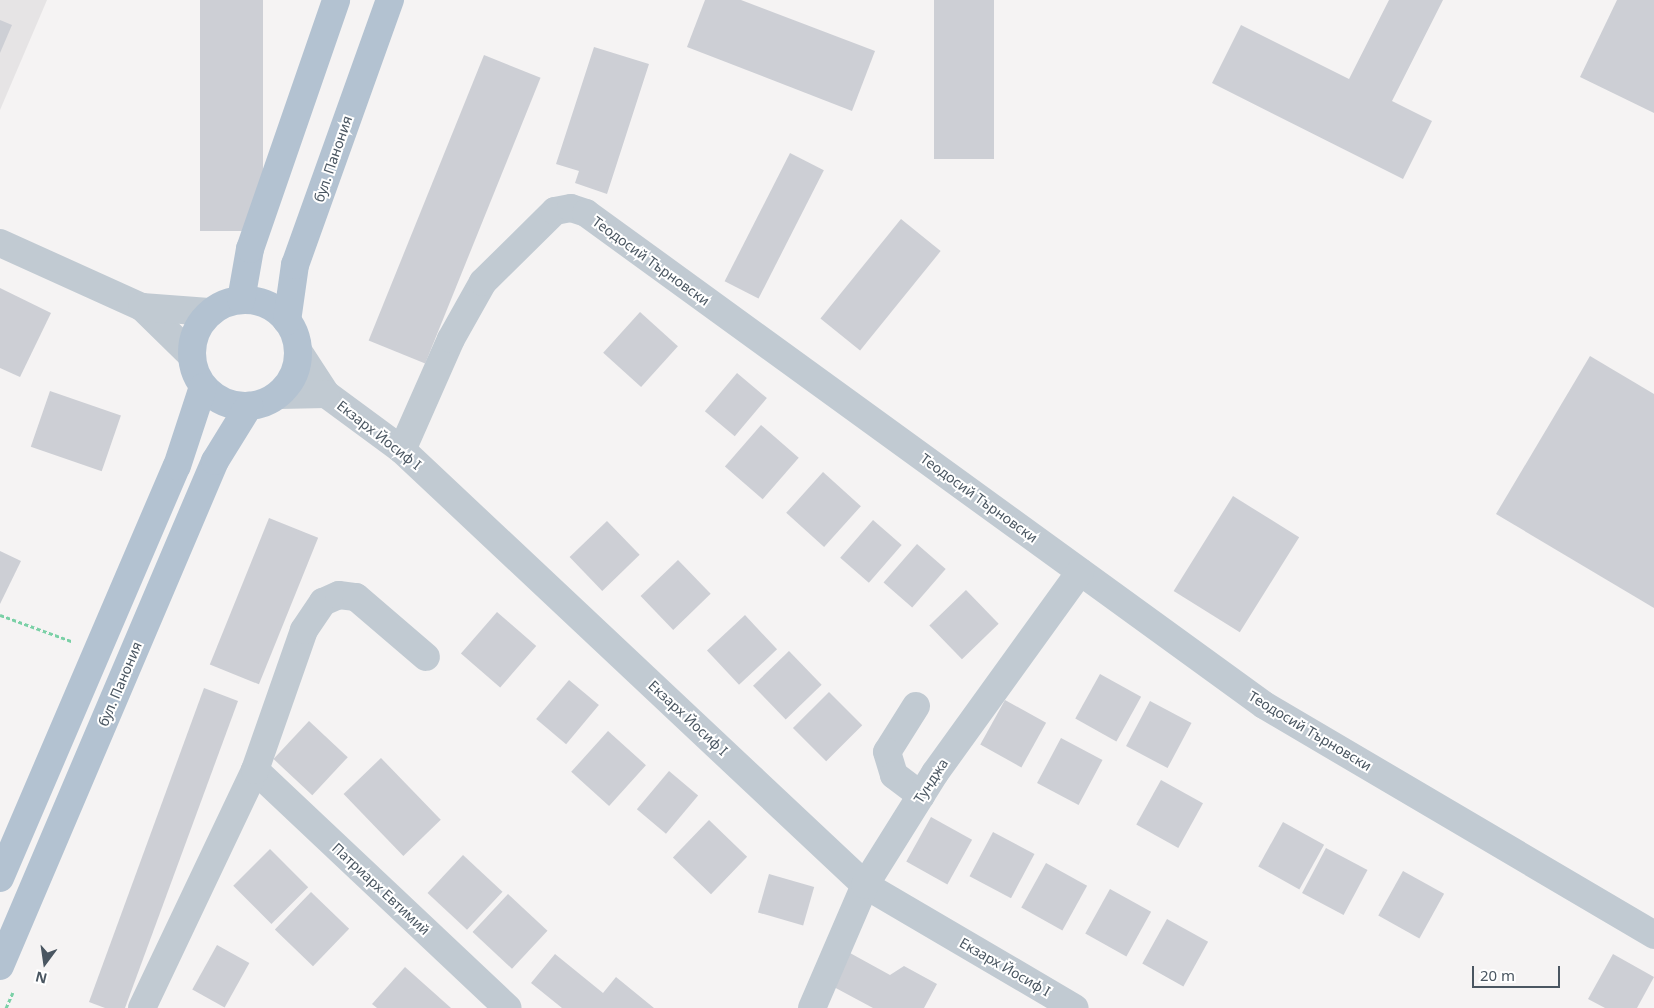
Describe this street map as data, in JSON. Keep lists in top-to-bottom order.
{
  "streets": {
    "main road": ["бул. Панония"],
    "street": [
      "Теодосий Търновски",
      "Екзарх Йосиф I",
      "Тунджа",
      "Патриарх Евтимий"
    ]
  },
  "crossings": [
    ["бул. Панония", "Екзарх Йосиф I"],
    ["Теодосий Търновски", "Екзарх Йосиф I"],
    ["Теодосий Търновски", "Тунджа"],
    ["Екзарх Йосиф I", "Тунджа"]
  ],
  "scale_bar": "20 m",
  "north": "bottom"
}
